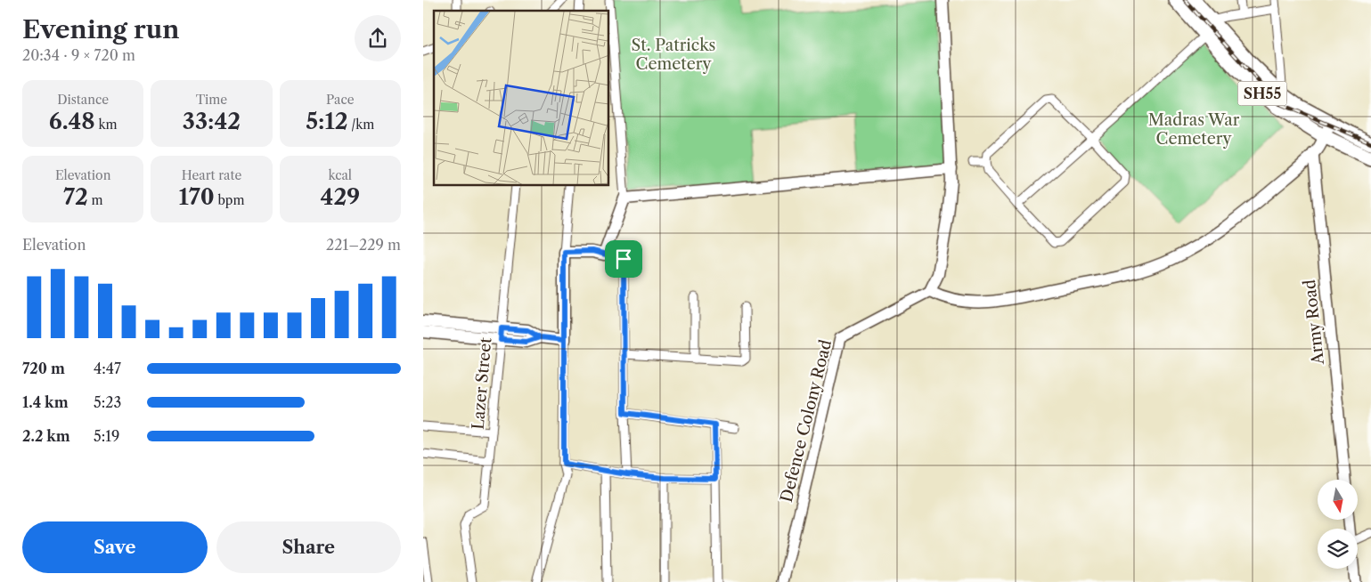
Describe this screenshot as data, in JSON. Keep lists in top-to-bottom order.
{
  "streets": {
    "main road": ["SH55"],
    "street": ["Army Road", "Lazer Street", "Defence Colony Road"]
  },
  "parks": ["St. Patricks Cemetery", "Madras War Cemetery"],
  "north": "bottom",
  "page": {
    "heading": ["Evening run", "20:34 · 9 × 720 m"],
    "stats": [
      ["Distance", "6.48 km"],
      ["Time", "33:42"],
      ["Pace", "5:12 /km"],
      ["Elevation", "72 m"],
      ["Heart rate", "170 bpm"],
      ["kcal", "429"]
    ],
    "chart": ["Elevation", "221–229 m"],
    "list": [
      {
        "name": "720 m",
        "note": "4:47"
      },
      {
        "name": "1.4 km",
        "note": "5:23"
      },
      {
        "name": "2.2 km",
        "note": "5:19"
      }
    ],
    "buttons": ["Save", "Share"]
  }
}
